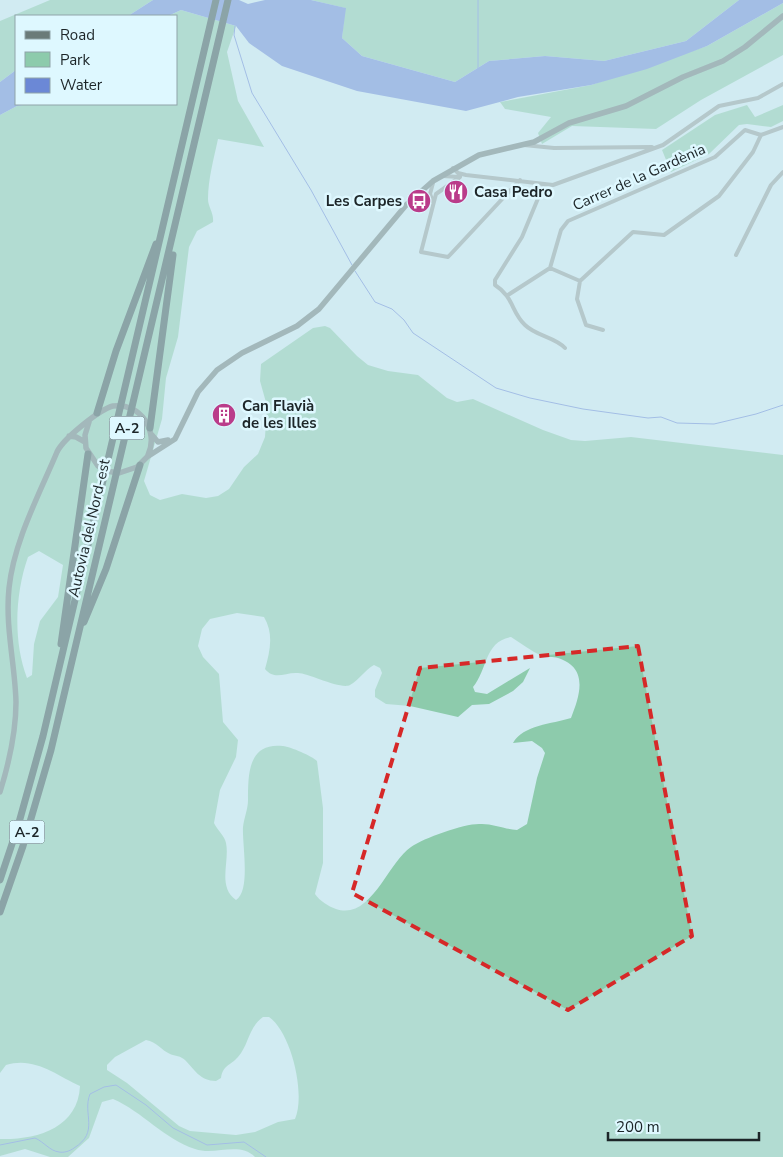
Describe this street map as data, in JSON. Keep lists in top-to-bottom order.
{
  "streets": {
    "highway": ["A-2", "Autovia del Nord-est"],
    "street": ["Carrer de la Gardènia"]
  },
  "places": {
    "restaurant": ["Casa Pedro"],
    "bus stop": ["Les Carpes"],
    "building": ["Can Flavià de les Illes"]
  },
  "legend": ["Road", "Park", "Water"],
  "scale_bar": "200 m"
}
